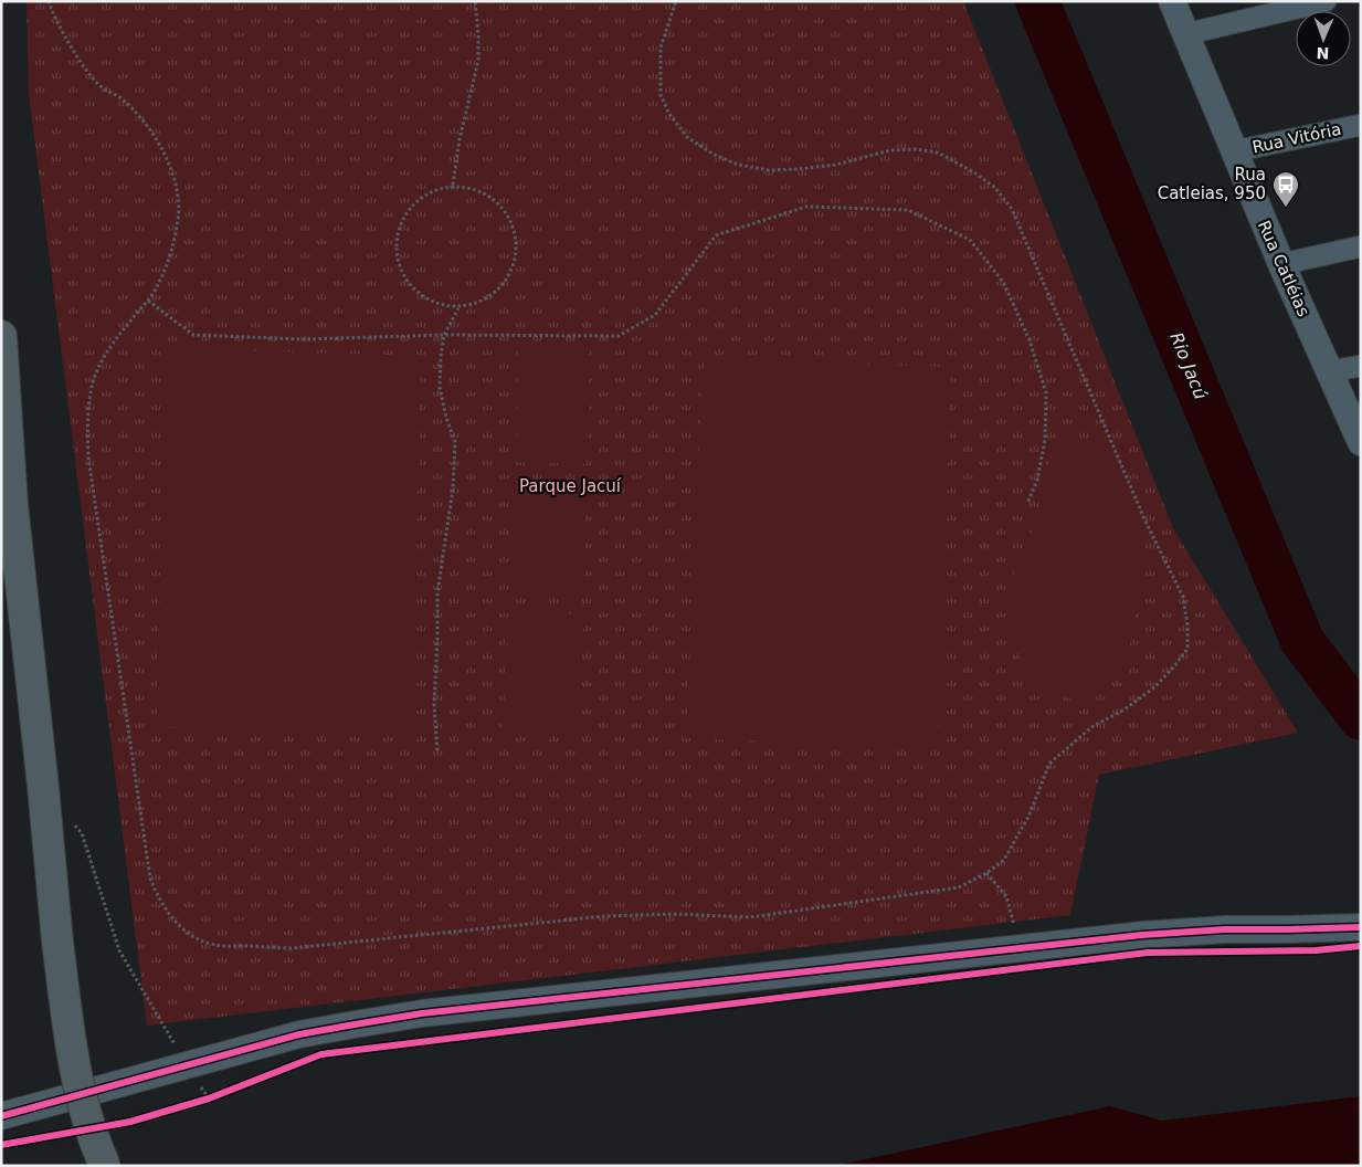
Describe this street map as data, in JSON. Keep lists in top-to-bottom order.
{
  "streets": {
    "street": ["Rua Vitória", "Rua Catléias"]
  },
  "crossings": [
    ["Rua Vitória", "Rua Catléias"]
  ],
  "water": ["Rio Jacú"],
  "parks": ["Parque Jacuí"],
  "places": {
    "bus stop": ["Rua Catleias, 950"]
  },
  "north": "bottom"
}
